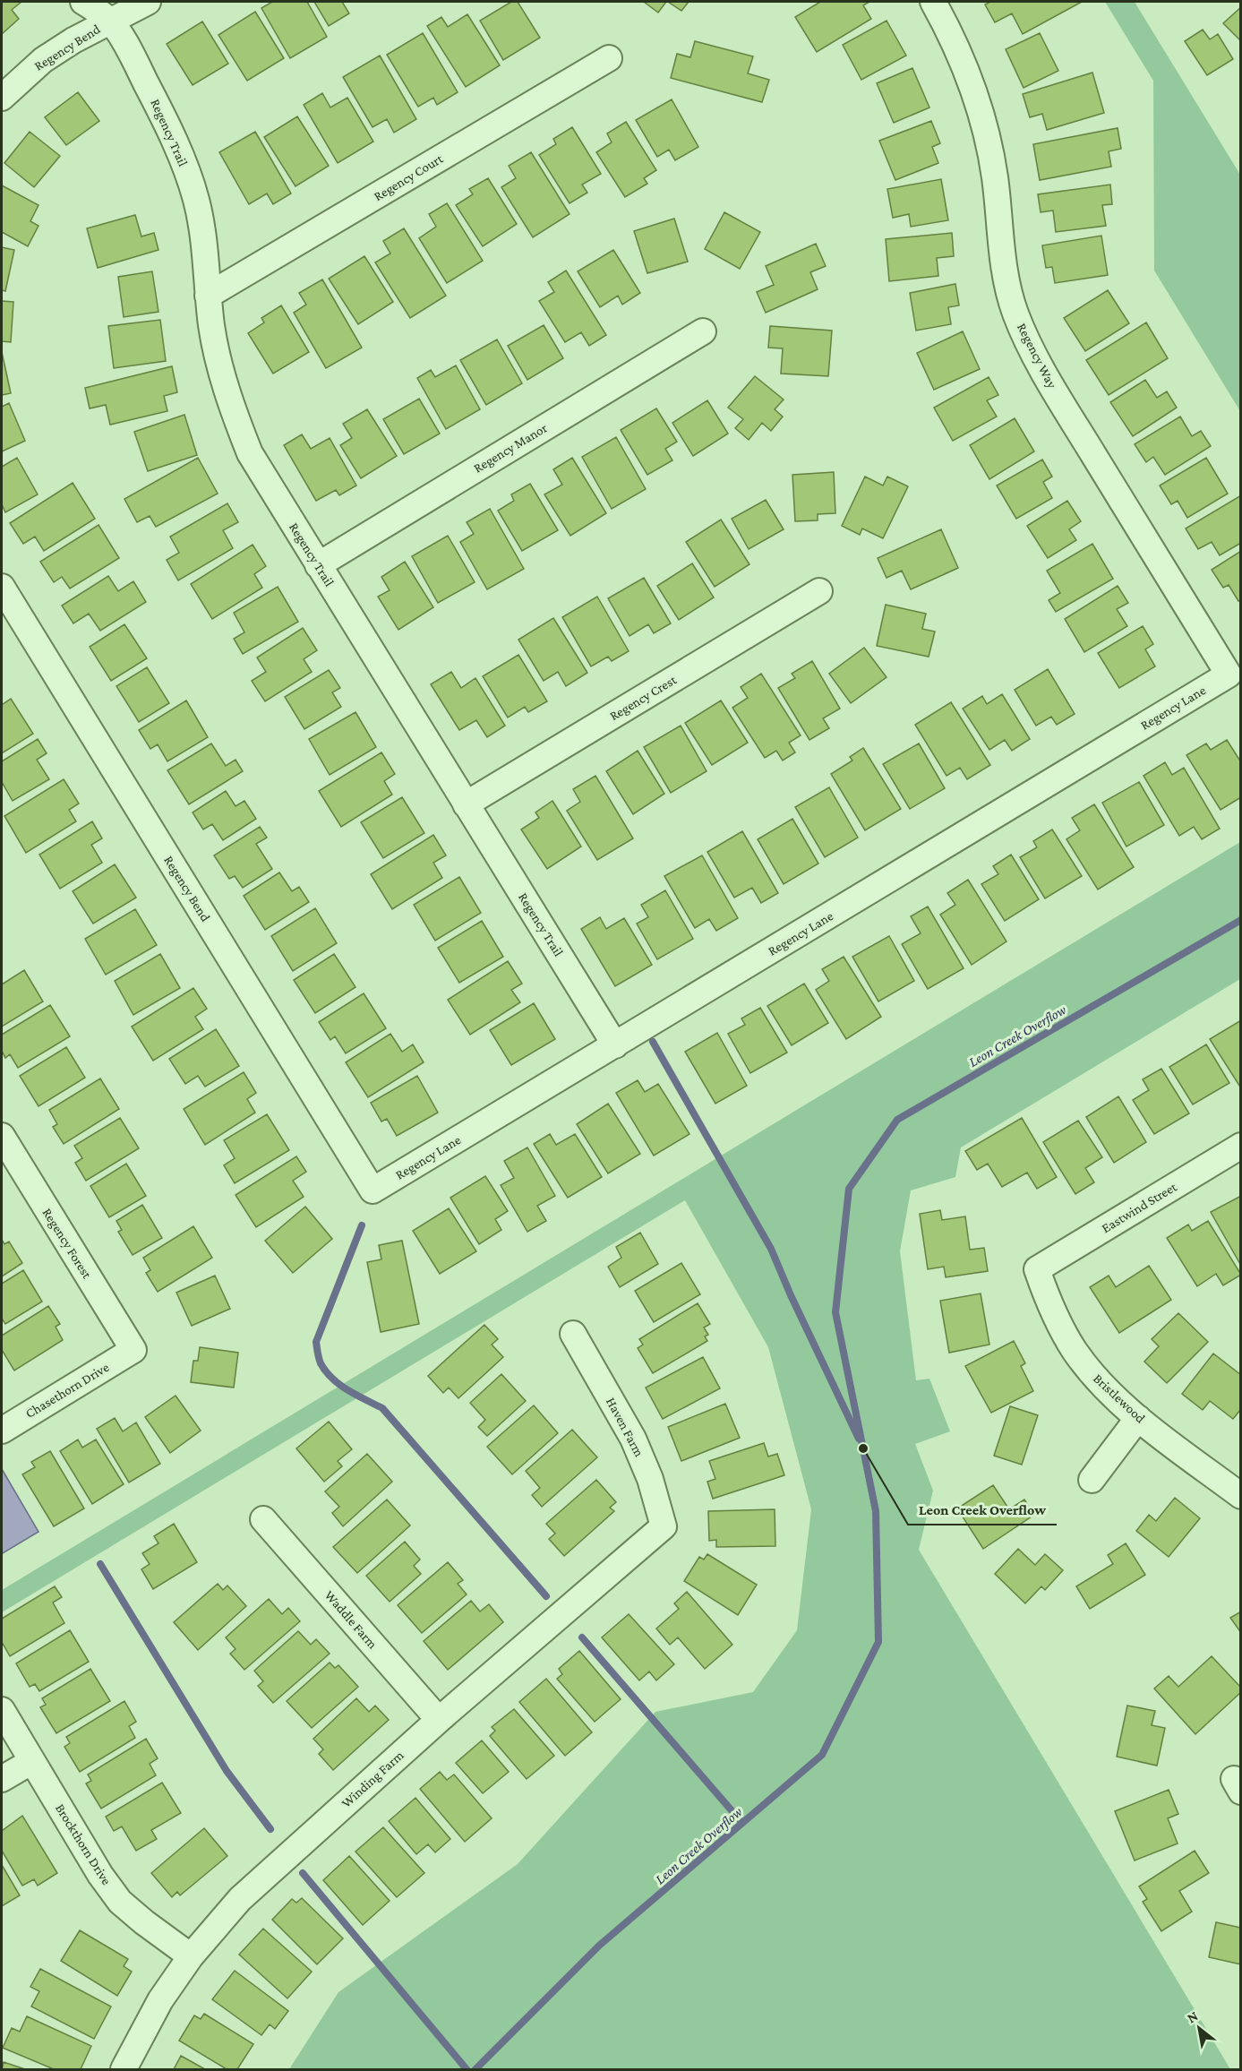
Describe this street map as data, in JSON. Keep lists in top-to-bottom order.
{
  "streets": {
    "street": [
      "Regency Bend",
      "Regency Trail",
      "Regency Court",
      "Regency Way",
      "Regency Manor",
      "Regency Crest",
      "Regency Lane",
      "Eastwind Street",
      "Regency Forest",
      "Chasethorn Drive",
      "Bristlewood",
      "Haven Farm",
      "Waddle Farm",
      "Winding Farm",
      "Brockthorn Drive"
    ]
  },
  "crossings": [
    ["Regency Bend", "Regency Trail"],
    ["Regency Bend", "Regency Lane"],
    ["Regency Trail", "Regency Court"],
    ["Regency Trail", "Regency Manor"],
    ["Regency Trail", "Regency Crest"],
    ["Regency Trail", "Regency Lane"],
    ["Regency Way", "Regency Lane"],
    ["Eastwind Street", "Bristlewood"],
    ["Regency Forest", "Chasethorn Drive"],
    ["Haven Farm", "Winding Farm"],
    ["Waddle Farm", "Winding Farm"],
    ["Winding Farm", "Brockthorn Drive"]
  ],
  "water": ["Leon Creek Overflow"],
  "places": ["Leon Creek Overflow"],
  "north": "top left"
}
